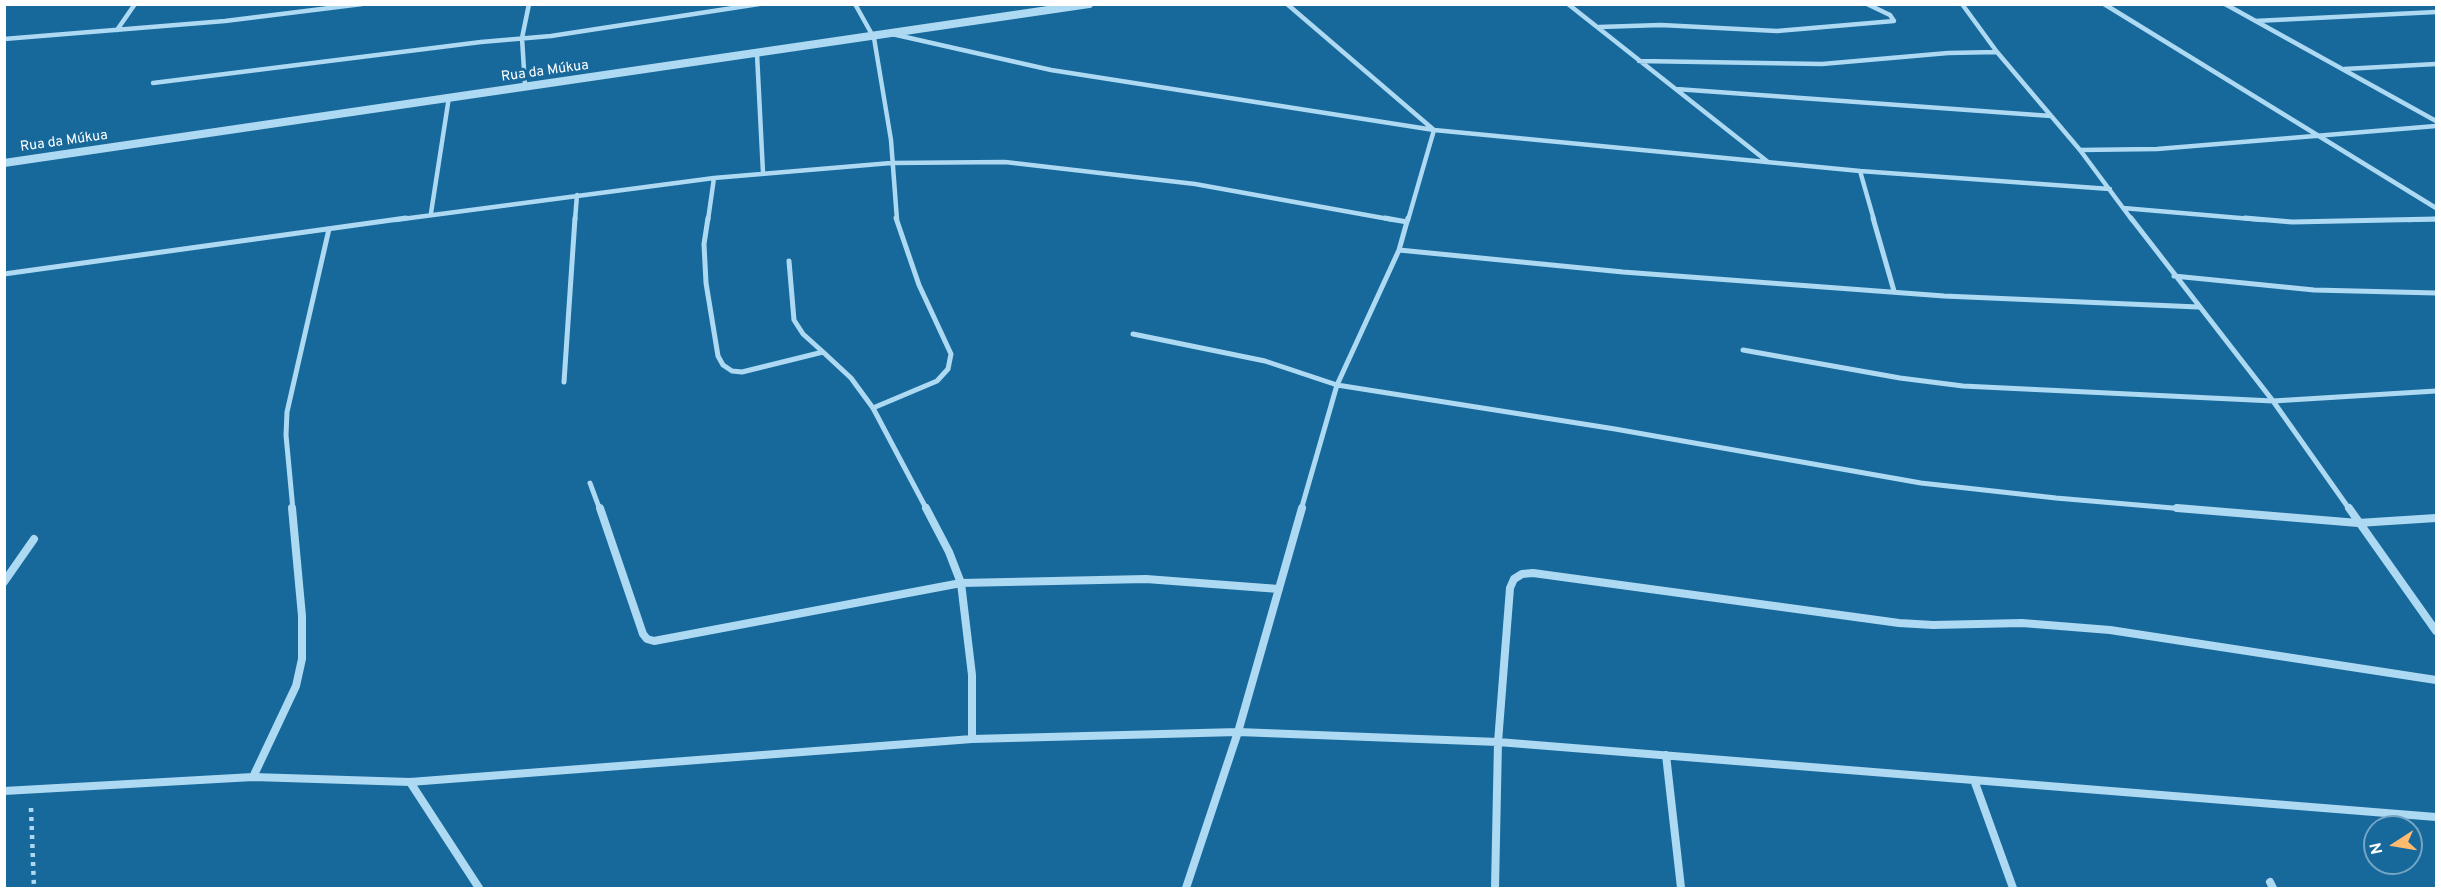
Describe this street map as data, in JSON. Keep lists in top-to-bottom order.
{
  "streets": {
    "street": ["Rua da Múkua"]
  },
  "north": "left"
}
